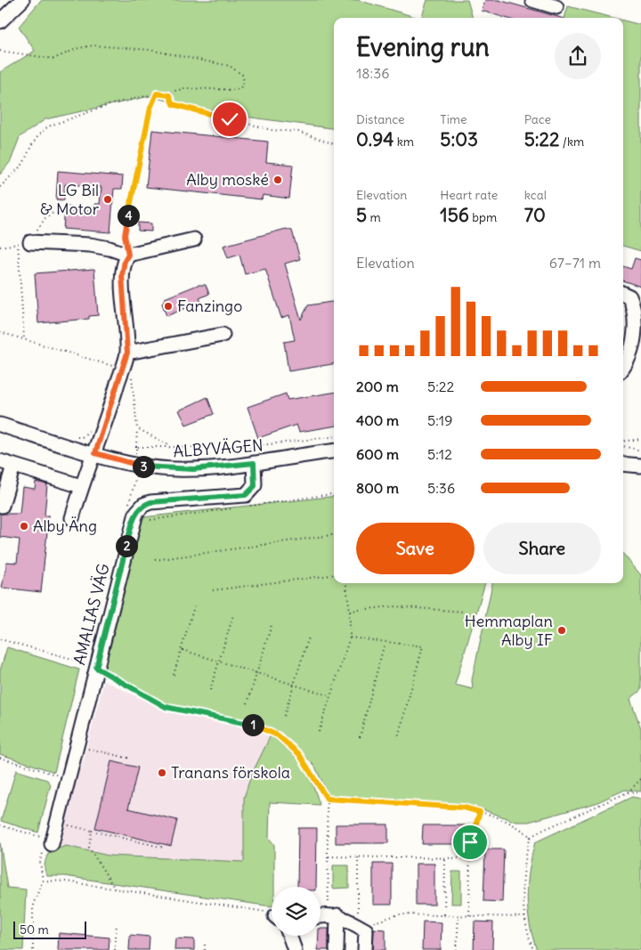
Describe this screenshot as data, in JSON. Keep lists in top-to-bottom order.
{
  "streets": {
    "street": ["ALBYVÄGEN", "AMALIAS VÄG"]
  },
  "crossings": [
    ["ALBYVÄGEN", "AMALIAS VÄG"]
  ],
  "places": [
    "Alby moské",
    "LG Bil & Motor",
    "Fanzingo",
    "Alby Äng",
    "Hemmaplan Alby IF",
    "Tranans förskola"
  ],
  "scale_bar": "50 m",
  "page": {
    "heading": ["Evening run", "18:36"],
    "stats": [
      ["Distance", "0.94 km"],
      ["Time", "5:03"],
      ["Pace", "5:22 /km"],
      ["Elevation", "5 m"],
      ["Heart rate", "156 bpm"],
      ["kcal", "70"]
    ],
    "pins": [
      "4",
      "3",
      "2",
      "1"
    ],
    "chart": ["Elevation", "67–71 m"],
    "list": [
      {
        "name": "200 m",
        "note": "5:22"
      },
      {
        "name": "400 m",
        "note": "5:19"
      },
      {
        "name": "600 m",
        "note": "5:12"
      },
      {
        "name": "800 m",
        "note": "5:36"
      }
    ],
    "buttons": ["Save", "Share"],
    "scale": "50 m"
  }
}
